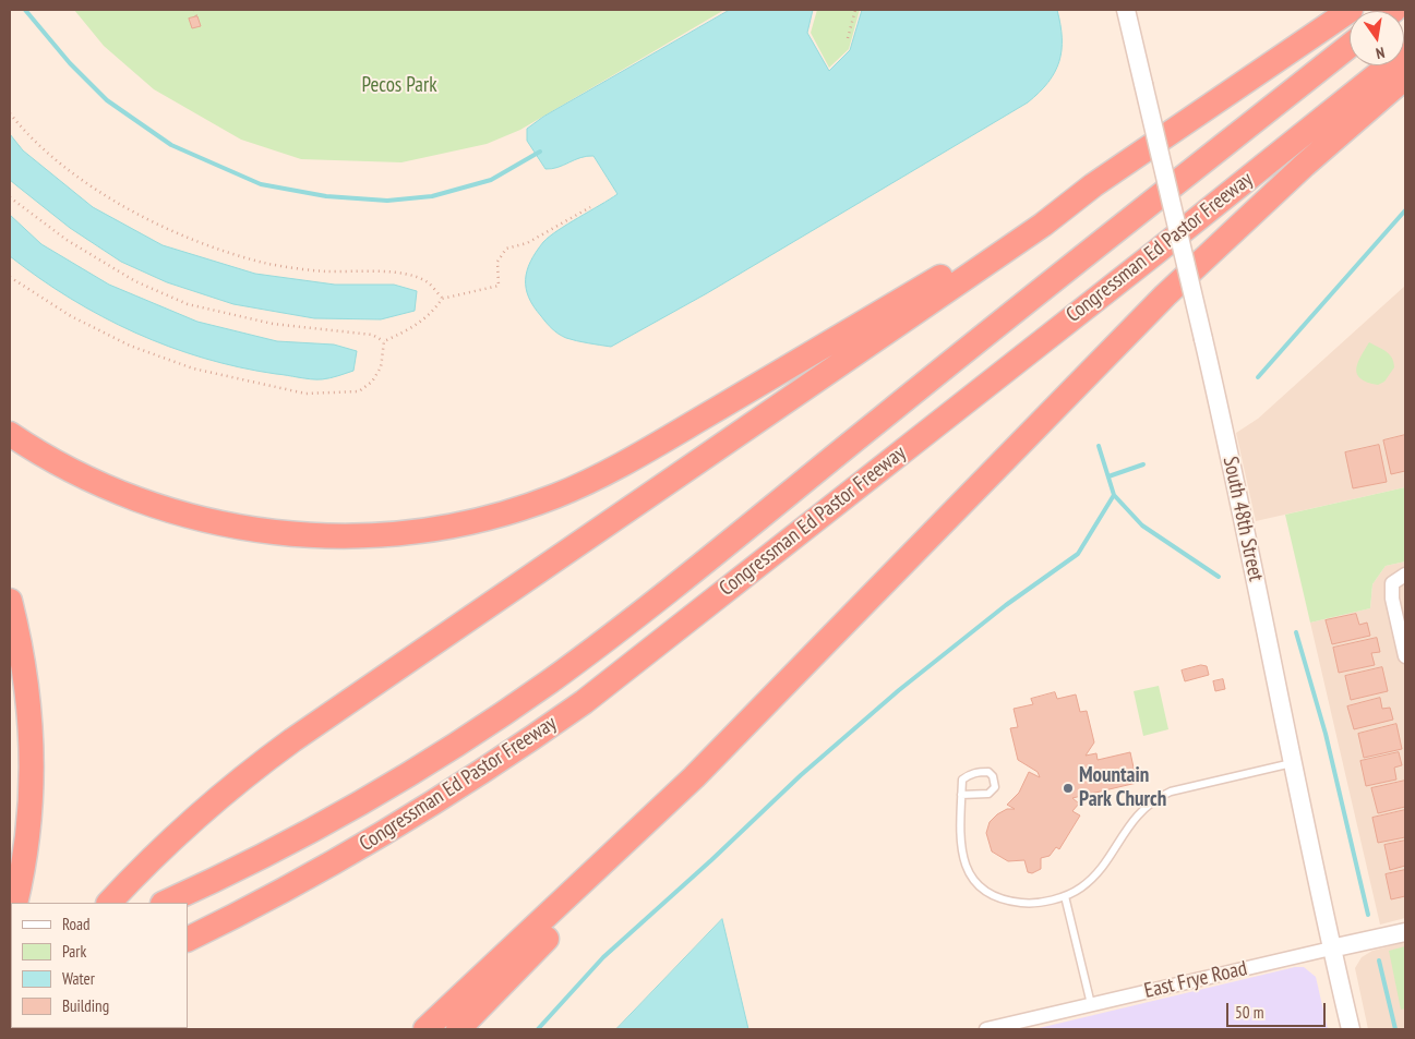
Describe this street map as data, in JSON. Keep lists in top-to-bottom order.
{
  "streets": {
    "highway": ["Congressman Ed Pastor Freeway"],
    "street": ["South 48th Street", "East Frye Road"]
  },
  "crossings": [
    ["South 48th Street", "East Frye Road"]
  ],
  "parks": ["Pecos Park"],
  "places": ["Mountain Park Church"],
  "legend": [
    "Road",
    "Park",
    "Water",
    "Building"
  ],
  "scale_bar": "50 m",
  "north": "bottom"
}
